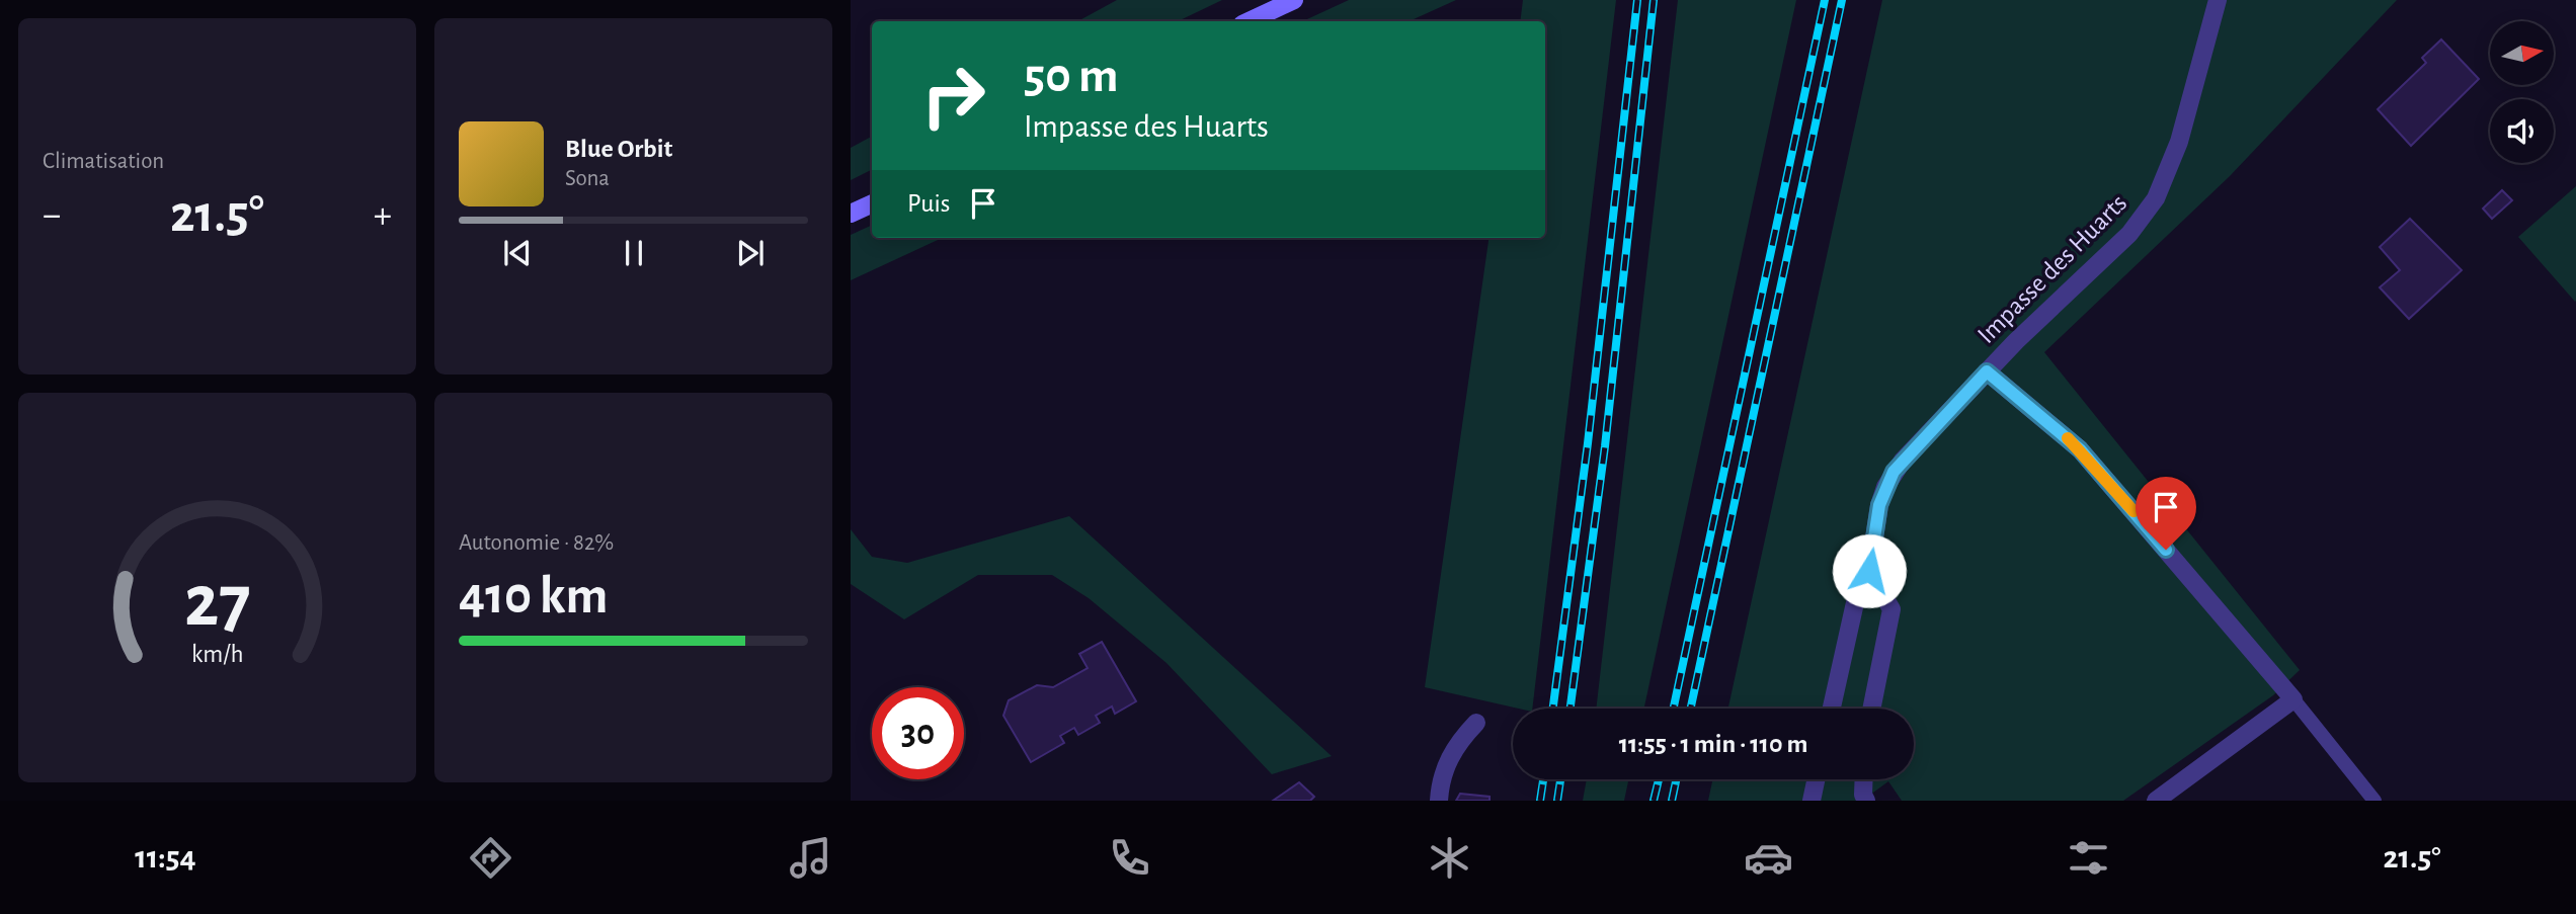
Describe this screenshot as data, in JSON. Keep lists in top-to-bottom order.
{
  "streets": {
    "street": ["Impasse des Huarts"]
  },
  "north": "right",
  "page": {
    "tile": [
      "Climatisation",
      ["Autonomie · 82%", "410 km"]
    ],
    "turn": ["50 m", "Impasse des Huarts"],
    "song": ["Blue Orbit", "Sona"],
    "then": "Puis",
    "heat": ["−", "21.5°", "+"],
    "limit": "30",
    "trip": "11:55 · 1 min · 110 m",
    "tabs": ["11:54", "21.5°"],
    "gauge": ["27", "km/h"]
  }
}
